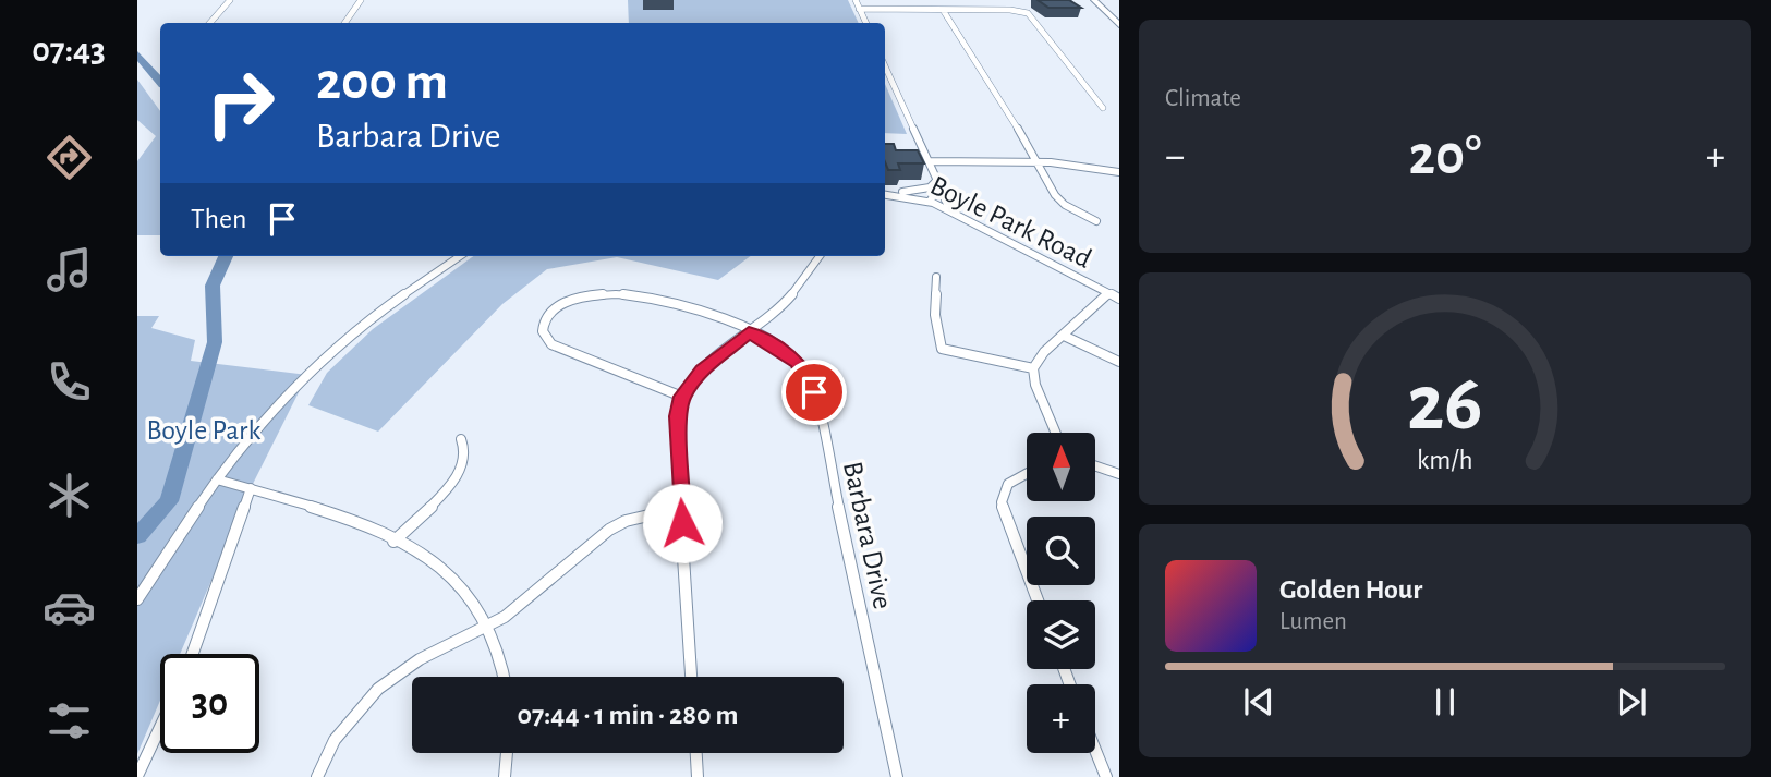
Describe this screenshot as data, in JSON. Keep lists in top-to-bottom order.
{
  "streets": {
    "street": ["Boyle Park Road", "Barbara Drive"]
  },
  "parks": ["Boyle Park"],
  "north": "top",
  "page": {
    "tabs": "07:43",
    "tile": "Climate",
    "turn": ["200 m", "Barbara Drive"],
    "heat": ["−", "20°", "+"],
    "then": "Then",
    "map_buttons": "+",
    "song": ["Golden Hour", "Lumen"],
    "limit": "30",
    "trip": "07:44 · 1 min · 280 m",
    "gauge": ["26", "km/h"]
  }
}
